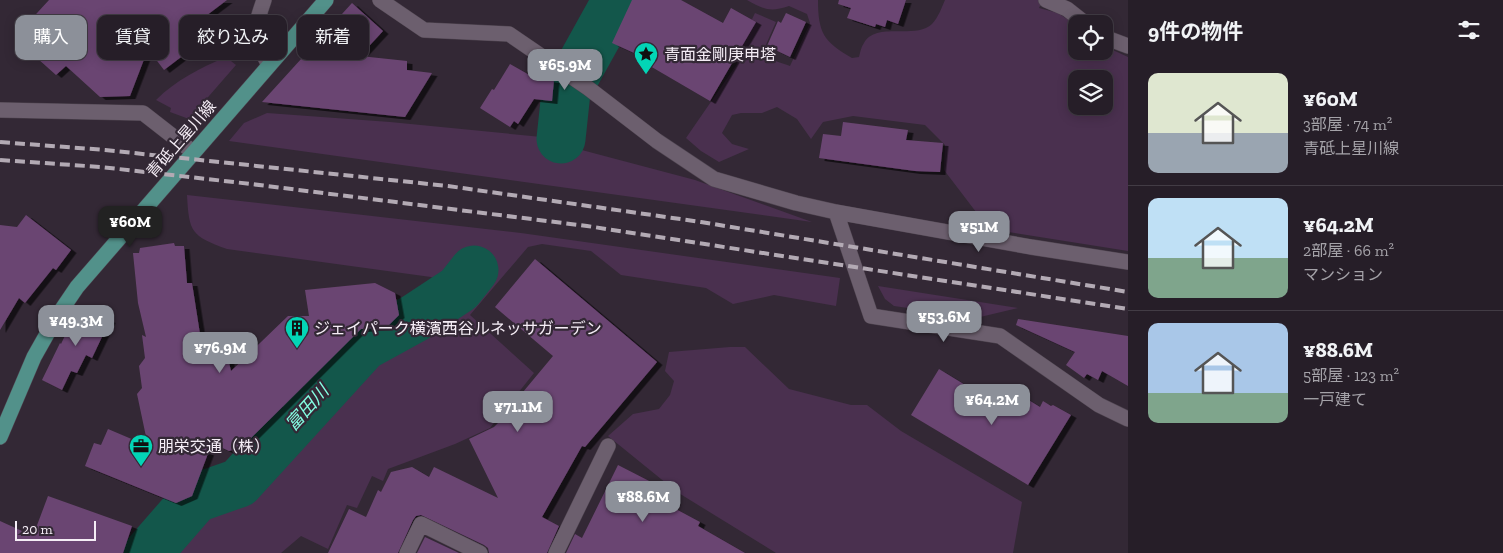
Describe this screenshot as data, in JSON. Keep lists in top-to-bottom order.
{
  "streets": {
    "main road": ["青砥上星川線"]
  },
  "water": ["富田川"],
  "places": {
    "place": ["青面金剛庚申塔"],
    "building": ["ジェイパーク横濱西谷ルネッサガーデン"],
    "office": ["朋栄交通（株）"]
  },
  "scale_bar": "20 m",
  "page": {
    "heading": "9件の物件",
    "chip": [
      "購入",
      "賃貸",
      "絞り込み",
      "新着"
    ],
    "price": [
      "¥65.9M",
      "¥60M",
      "¥51M",
      "¥53.6M",
      "¥49.3M",
      "¥76.9M",
      "¥64.2M",
      "¥71.1M",
      "¥88.6M"
    ],
    "list": [
      {
        "name": "¥60M",
        "note": "3部屋 · 74 m² · 青砥上星川線"
      },
      {
        "name": "¥64.2M",
        "note": "2部屋 · 66 m² · マンション"
      },
      {
        "name": "¥88.6M",
        "note": "5部屋 · 123 m² · 一戸建て"
      }
    ],
    "scale": "20 m"
  }
}
